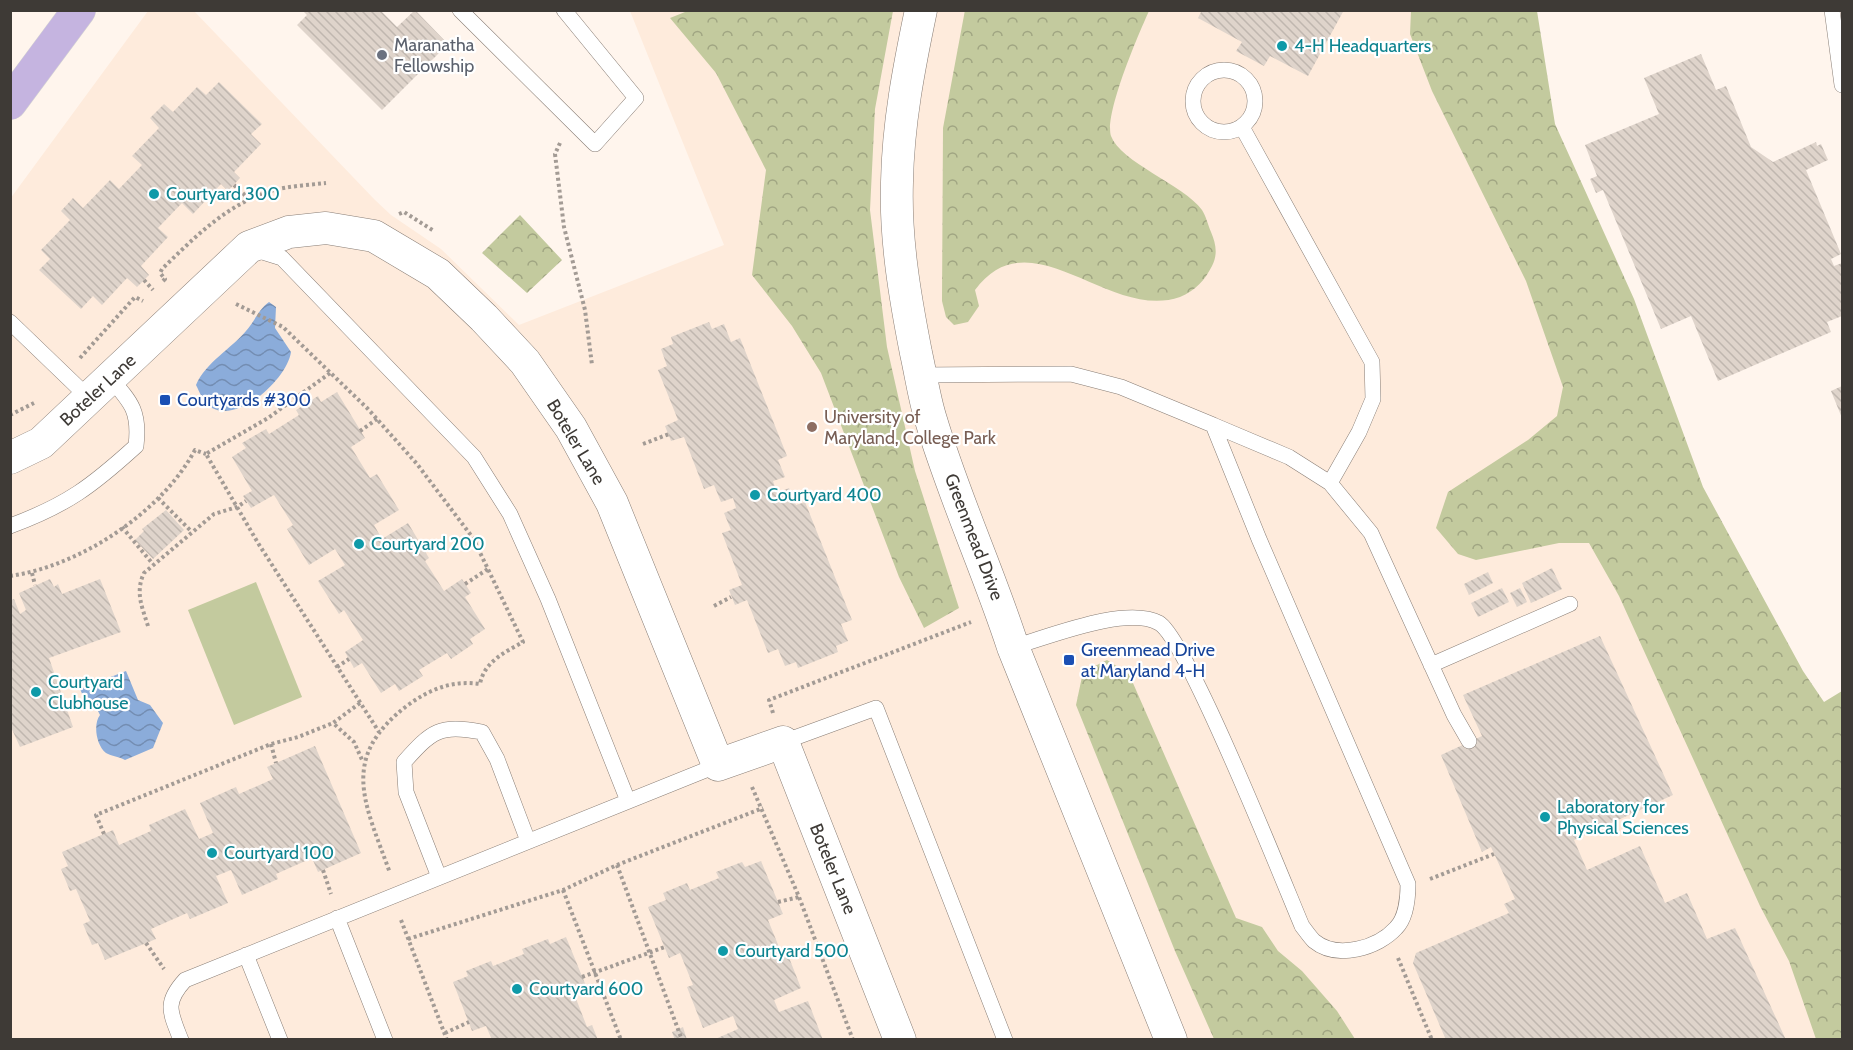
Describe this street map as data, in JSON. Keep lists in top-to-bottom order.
{
  "streets": {
    "street": ["Boteler Lane", "Greenmead Drive"]
  },
  "places": {
    "other": [
      "4-H Headquarters",
      "Maranatha Fellowship",
      "Courtyard 300",
      "University of Maryland, College Park",
      "Courtyard 400",
      "Courtyard 200",
      "Courtyard Clubhouse",
      "Laboratory for Physical Sciences",
      "Courtyard 100",
      "Courtyard 500",
      "Courtyard 600"
    ],
    "transit": ["Courtyards #300", "Greenmead Drive at Maryland 4-H"]
  }
}
